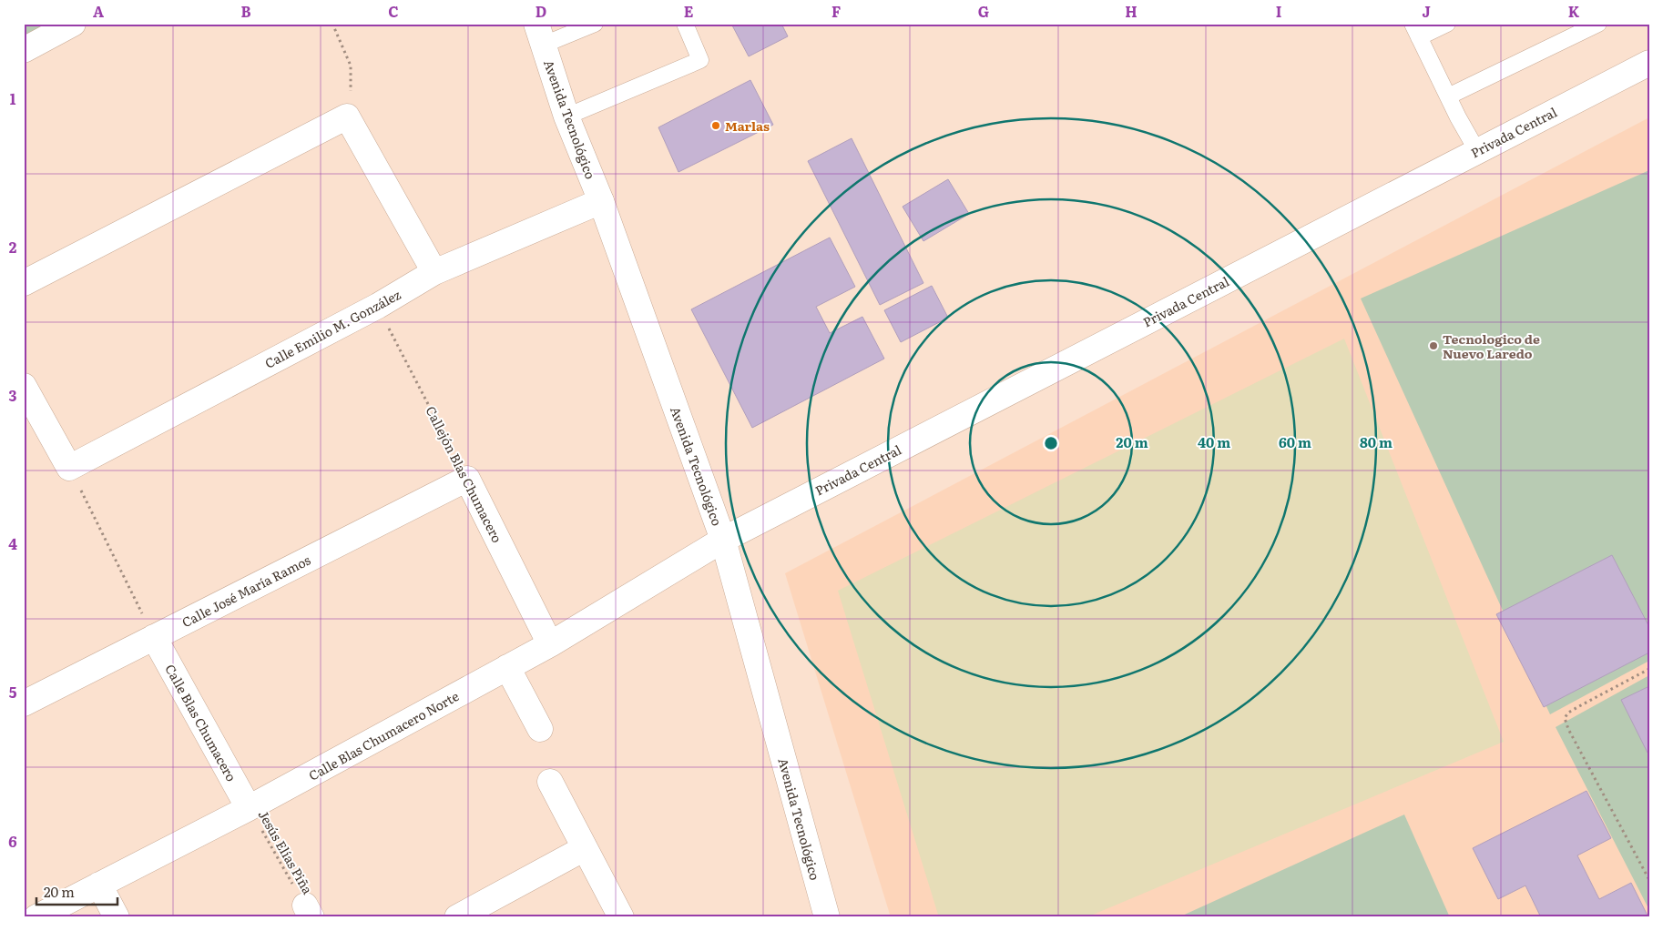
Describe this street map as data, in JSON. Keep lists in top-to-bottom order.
{
  "streets": {
    "street": [
      "Avenida Tecnológico",
      "Privada Central",
      "Calle Emilio M. González",
      "Callejón Blas Chumacero",
      "Calle José María Ramos",
      "Calle Blas Chumacero",
      "Calle Blas Chumacero Norte"
    ],
    "path": ["Jesús Elías Piña"]
  },
  "crossings": [
    ["Avenida Tecnológico", "Privada Central"],
    ["Avenida Tecnológico", "Calle Emilio M. González"],
    ["Avenida Tecnológico", "Calle Blas Chumacero Norte"],
    ["Privada Central", "Calle Blas Chumacero Norte"],
    ["Calle Emilio M. González", "Callejón Blas Chumacero"],
    ["Callejón Blas Chumacero", "Calle José María Ramos"],
    ["Callejón Blas Chumacero", "Calle Blas Chumacero Norte"],
    ["Calle José María Ramos", "Calle Blas Chumacero"],
    ["Calle Blas Chumacero", "Calle Blas Chumacero Norte"],
    ["Calle Blas Chumacero", "Jesús Elías Piña"],
    ["Calle Blas Chumacero Norte", "Jesús Elías Piña"]
  ],
  "places": ["Marlas", "Tecnologico de Nuevo Laredo"],
  "scale_bar": "20 m",
  "grid": {
    "columns": [
      "A",
      "B",
      "C",
      "D",
      "E",
      "F",
      "G",
      "H",
      "I",
      "J",
      "K"
    ],
    "rows": [
      "1",
      "2",
      "3",
      "4",
      "5",
      "6"
    ]
  },
  "rings": [
    "20 m",
    "40 m",
    "60 m",
    "80 m"
  ]
}
